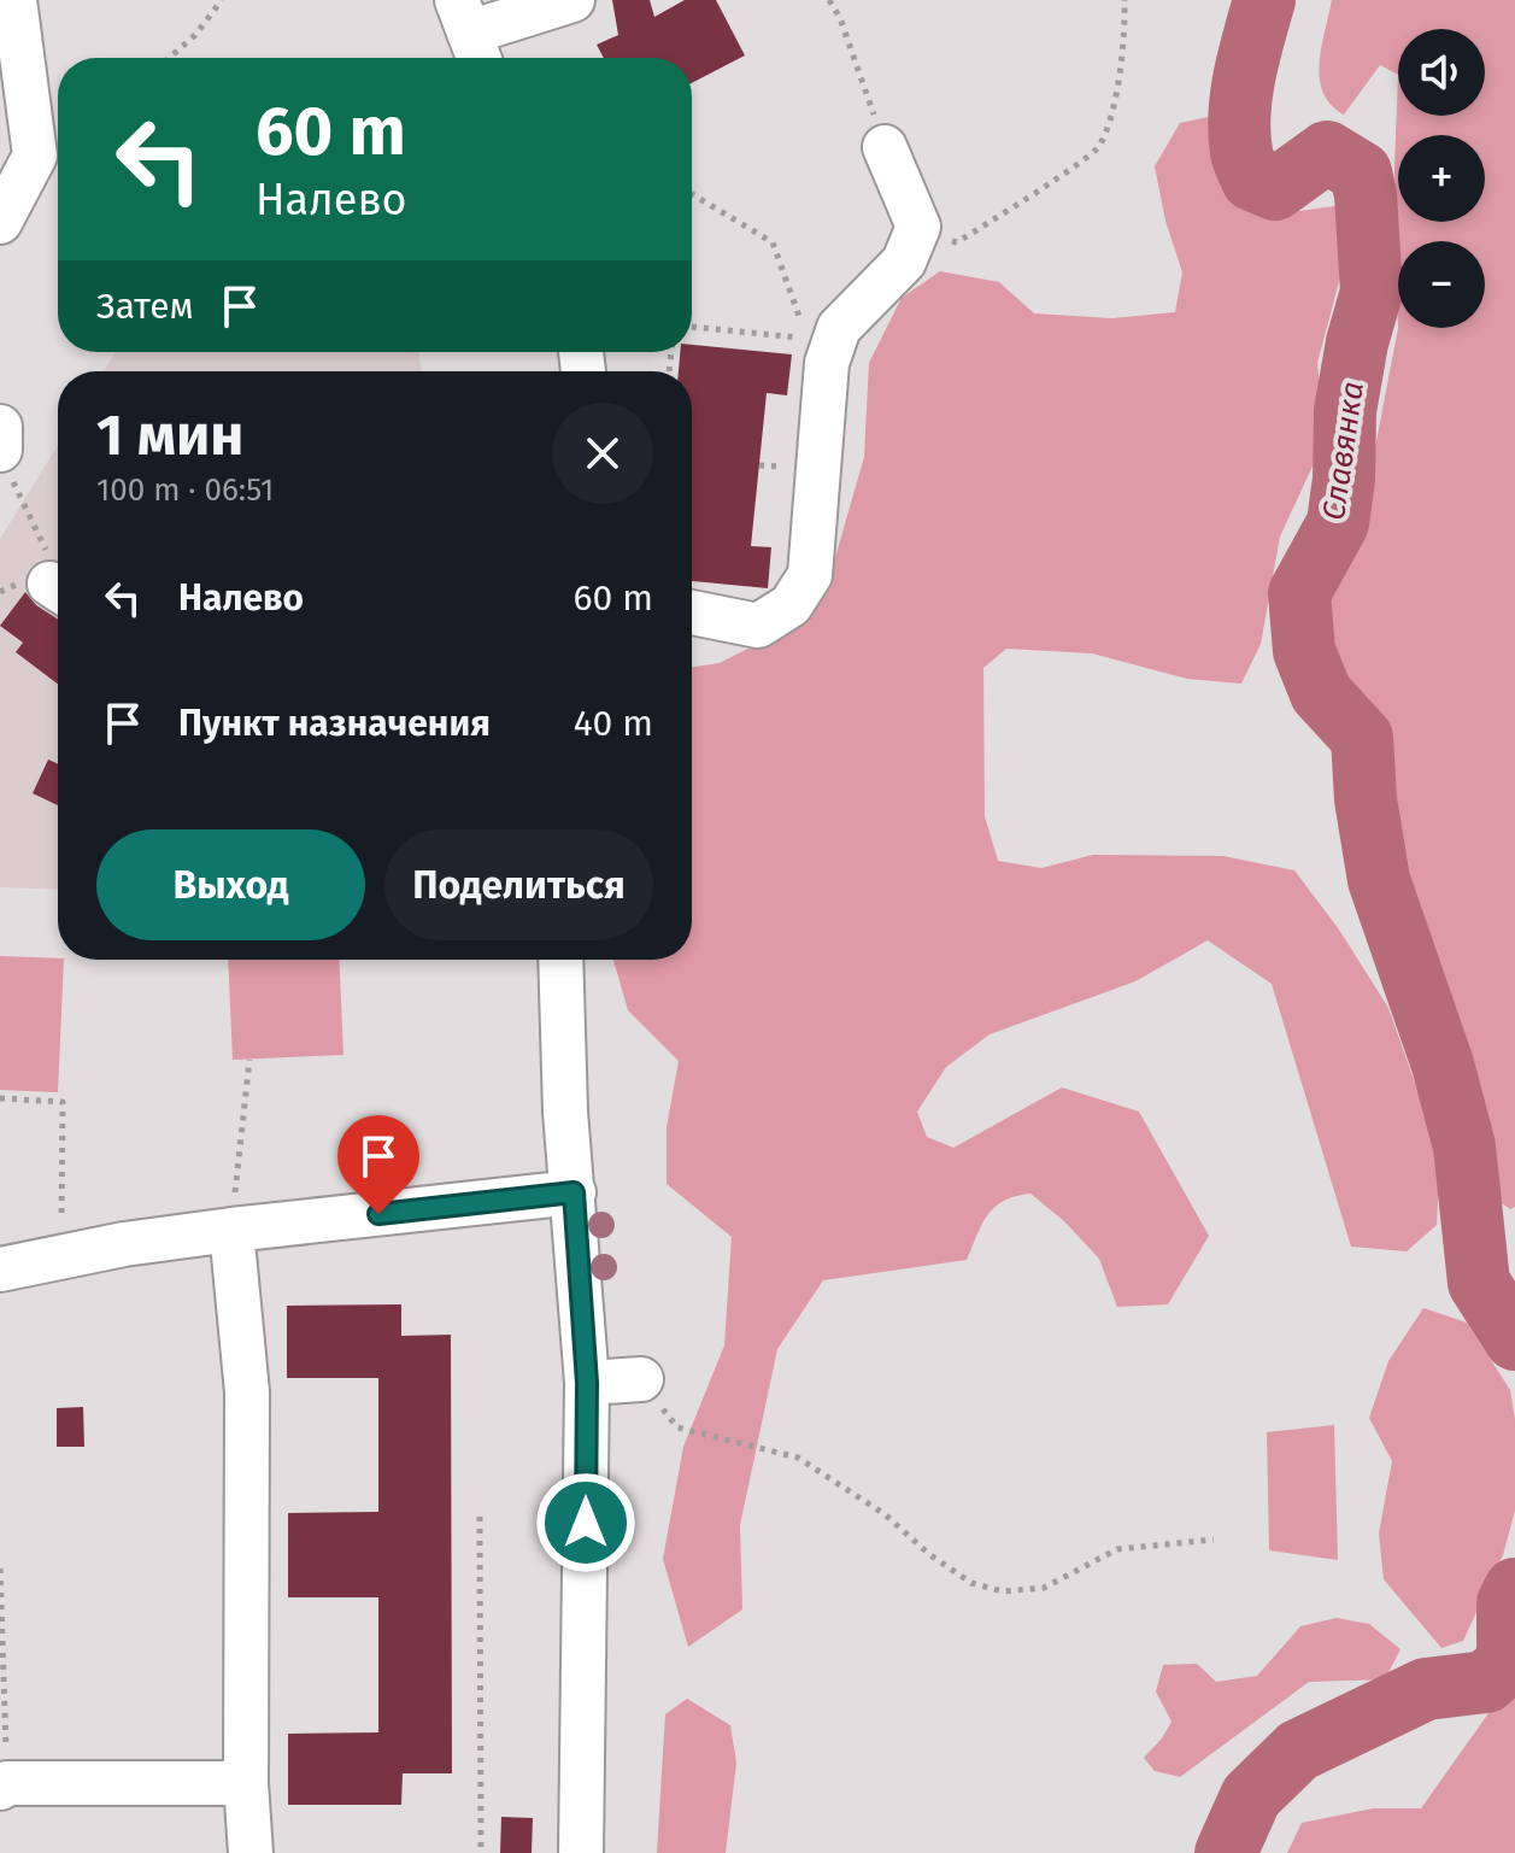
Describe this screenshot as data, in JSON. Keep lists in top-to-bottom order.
{
  "water": ["Славянка"],
  "page": {
    "map_buttons": ["+", "−"],
    "turn": ["60 m", "Налево"],
    "then": "Затем",
    "heading": ["1 мин", "100 m · 06:51"],
    "list": [
      {
        "name": "Налево",
        "value": "60 m"
      },
      {
        "name": "Пункт назначения",
        "value": "40 m"
      }
    ],
    "buttons": ["Выход", "Поделиться"]
  }
}
